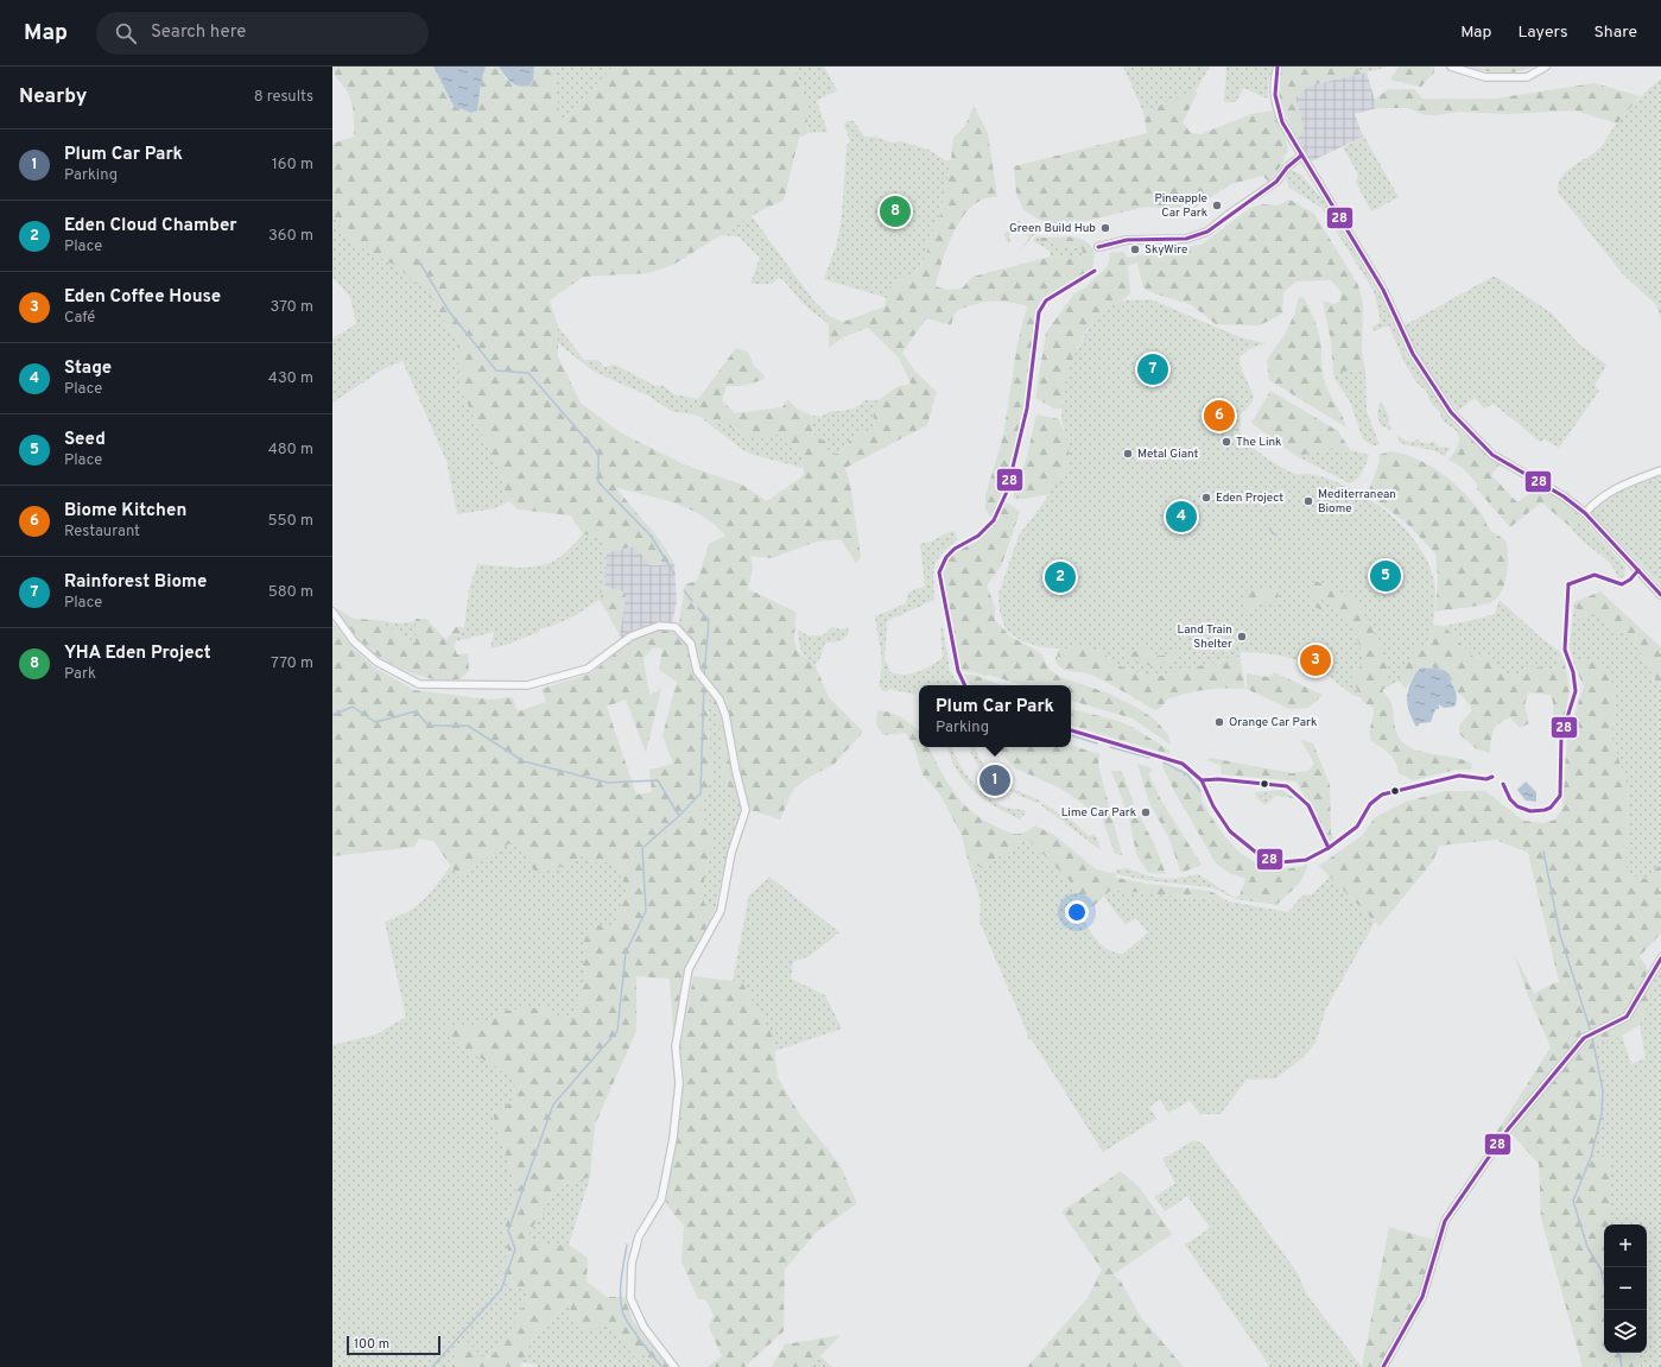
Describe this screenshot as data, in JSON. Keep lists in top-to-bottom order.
{
  "places": [
    "Pineapple Car Park",
    "Green Build Hub",
    "SkyWire",
    "The Link",
    "Metal Giant",
    "Eden Project",
    "Mediterranean Biome",
    "Land Train Shelter",
    "Orange Car Park",
    "Lime Car Park"
  ],
  "lines": ["transit line 28"],
  "scale_bar": "100 m",
  "page": {
    "header": "Map",
    "search": "Search here",
    "nav": ["Map", "Layers", "Share"],
    "heading": ["Nearby", "8 results"],
    "list": [
      {
        "mark": "1",
        "name": "Plum Car Park",
        "note": "Parking",
        "value": "160 m"
      },
      {
        "mark": "2",
        "name": "Eden Cloud Chamber",
        "note": "Place",
        "value": "360 m"
      },
      {
        "mark": "3",
        "name": "Eden Coffee House",
        "note": "Café",
        "value": "370 m"
      },
      {
        "mark": "4",
        "name": "Stage",
        "note": "Place",
        "value": "430 m"
      },
      {
        "mark": "5",
        "name": "Seed",
        "note": "Place",
        "value": "480 m"
      },
      {
        "mark": "6",
        "name": "Biome Kitchen",
        "note": "Restaurant",
        "value": "550 m"
      },
      {
        "mark": "7",
        "name": "Rainforest Biome",
        "note": "Place",
        "value": "580 m"
      },
      {
        "mark": "8",
        "name": "YHA Eden Project",
        "note": "Park",
        "value": "770 m"
      }
    ],
    "pins": [
      "8",
      "7",
      "6",
      "4",
      "5",
      "2",
      "3",
      "1"
    ],
    "popup": ["Plum Car Park", "Parking"],
    "map_buttons": ["+", "−"],
    "scale": "100 m"
  }
}
